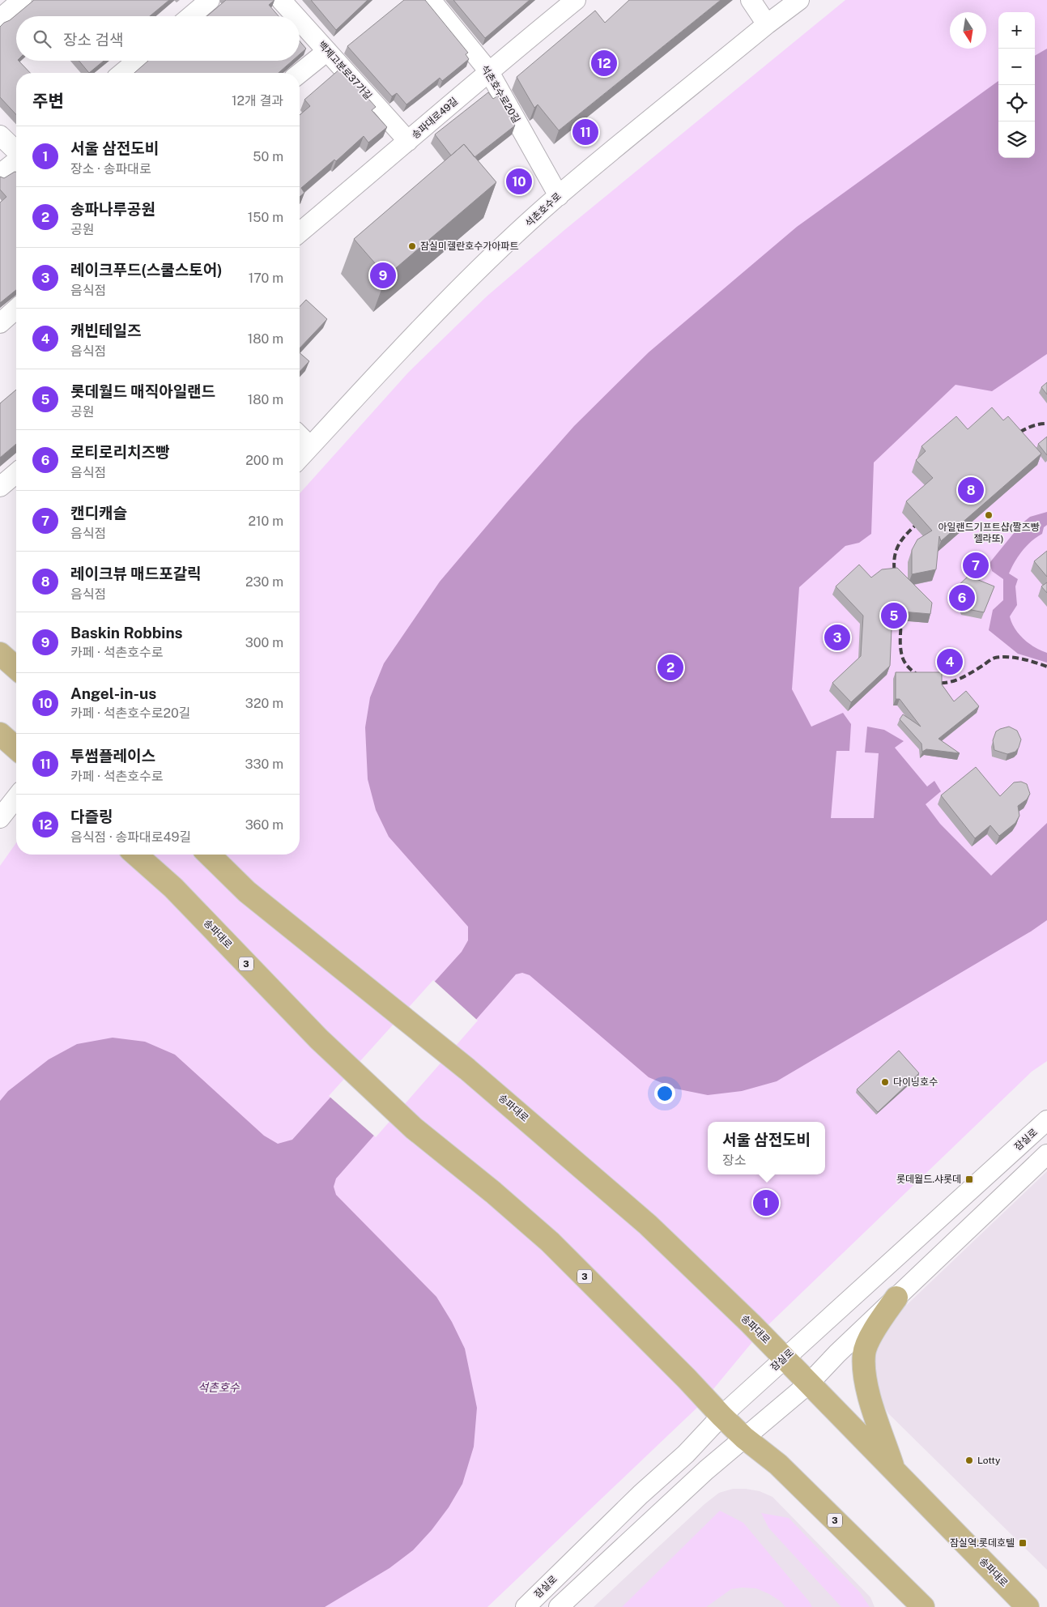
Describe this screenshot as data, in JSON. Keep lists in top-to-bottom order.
{
  "streets": {
    "main road": ["송파대로", "3"],
    "street": [
      "백제고분로37가길",
      "석촌호수로20길",
      "송파대로49길",
      "석촌호수로",
      "잠실로"
    ]
  },
  "crossings": [
    ["백제고분로37가길", "송파대로49길"],
    ["석촌호수로20길", "송파대로49길"],
    ["석촌호수로20길", "석촌호수로"],
    ["송파대로", "3"],
    ["송파대로", "잠실로"],
    ["3", "잠실로"]
  ],
  "water": ["석촌호수"],
  "places": {
    "other": [
      "잠실미켈란호수가아파트",
      "아일랜드기프트샵(짤즈빵 젤라또)",
      "다이닝호수",
      "Lotty"
    ],
    "transit": ["롯데월드.샤롯데", "잠실역.롯데호텔"]
  },
  "north": "bottom",
  "page": {
    "map_buttons": ["+", "−"],
    "search": "장소 검색",
    "pins": [
      "12",
      "11",
      "10",
      "9",
      "8",
      "7",
      "6",
      "5",
      "3",
      "4",
      "2",
      "1"
    ],
    "heading": ["주변", "12개 결과"],
    "list": [
      {
        "mark": "1",
        "name": "서울 삼전도비",
        "note": "장소 · 송파대로",
        "value": "50 m"
      },
      {
        "mark": "2",
        "name": "송파나루공원",
        "note": "공원",
        "value": "150 m"
      },
      {
        "mark": "3",
        "name": "레이크푸드(스쿨스토어)",
        "note": "음식점",
        "value": "170 m"
      },
      {
        "mark": "4",
        "name": "캐빈테일즈",
        "note": "음식점",
        "value": "180 m"
      },
      {
        "mark": "5",
        "name": "롯데월드 매직아일랜드",
        "note": "공원",
        "value": "180 m"
      },
      {
        "mark": "6",
        "name": "로티로리치즈빵",
        "note": "음식점",
        "value": "200 m"
      },
      {
        "mark": "7",
        "name": "캔디캐슬",
        "note": "음식점",
        "value": "210 m"
      },
      {
        "mark": "8",
        "name": "레이크뷰 매드포갈릭",
        "note": "음식점",
        "value": "230 m"
      },
      {
        "mark": "9",
        "name": "Baskin Robbins",
        "note": "카페 · 석촌호수로",
        "value": "300 m"
      },
      {
        "mark": "10",
        "name": "Angel-in-us",
        "note": "카페 · 석촌호수로20길",
        "value": "320 m"
      },
      {
        "mark": "11",
        "name": "투썸플레이스",
        "note": "카페 · 석촌호수로",
        "value": "330 m"
      },
      {
        "mark": "12",
        "name": "다즐링",
        "note": "음식점 · 송파대로49길",
        "value": "360 m"
      }
    ],
    "popup": ["서울 삼전도비", "장소"]
  }
}
